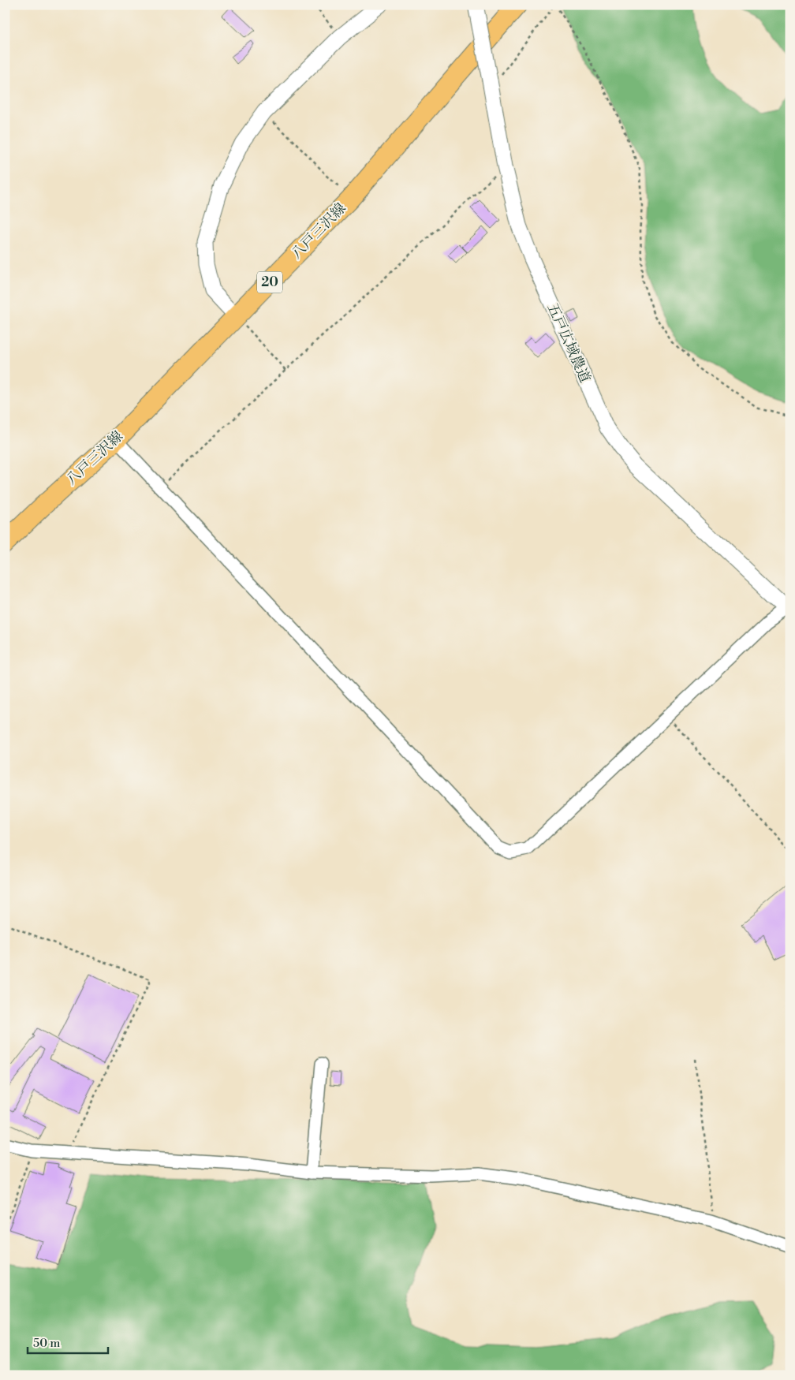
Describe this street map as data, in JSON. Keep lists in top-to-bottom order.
{
  "streets": {
    "main road": ["八戸三沢線", "20"],
    "street": ["五戸広域農道"]
  },
  "scale_bar": "50 m"
}
